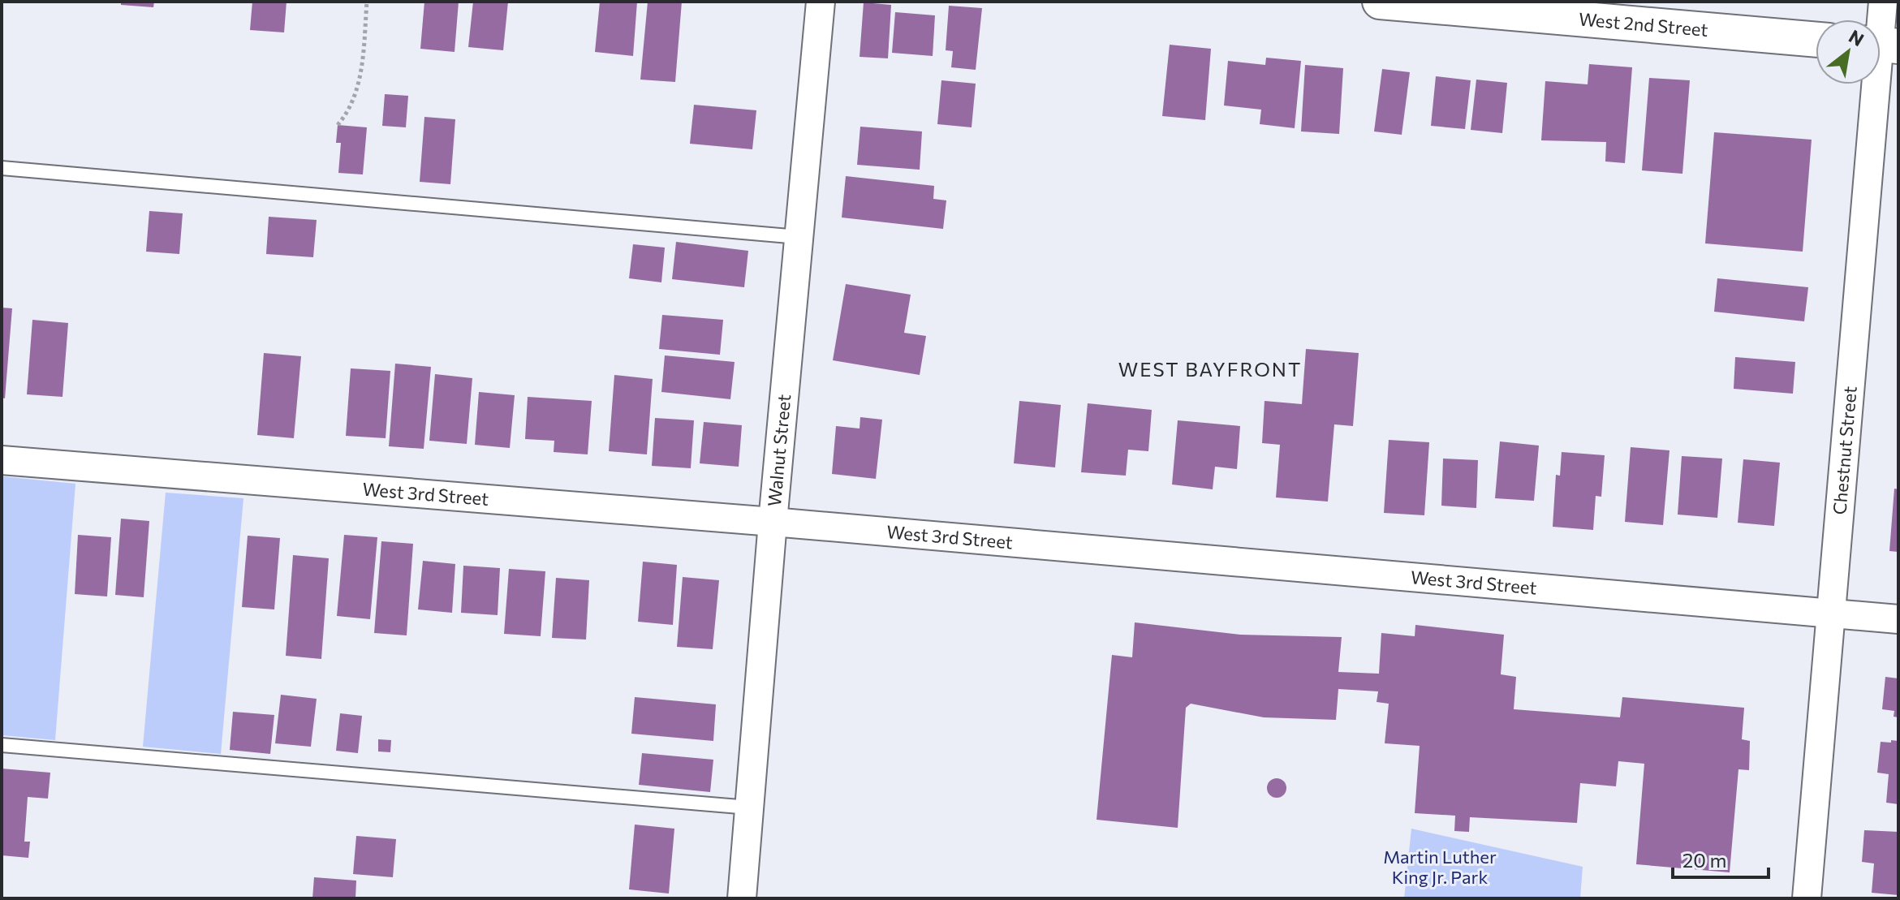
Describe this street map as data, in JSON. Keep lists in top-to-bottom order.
{
  "streets": {
    "street": [
      "West 2nd Street",
      "Walnut Street",
      "Chestnut Street",
      "West 3rd Street"
    ]
  },
  "crossings": [
    ["Walnut Street", "West 3rd Street"],
    ["Chestnut Street", "West 3rd Street"]
  ],
  "districts": ["WEST BAYFRONT"],
  "parks": ["Martin Luther King Jr. Park"],
  "scale_bar": "20 m",
  "north": "top right"
}
